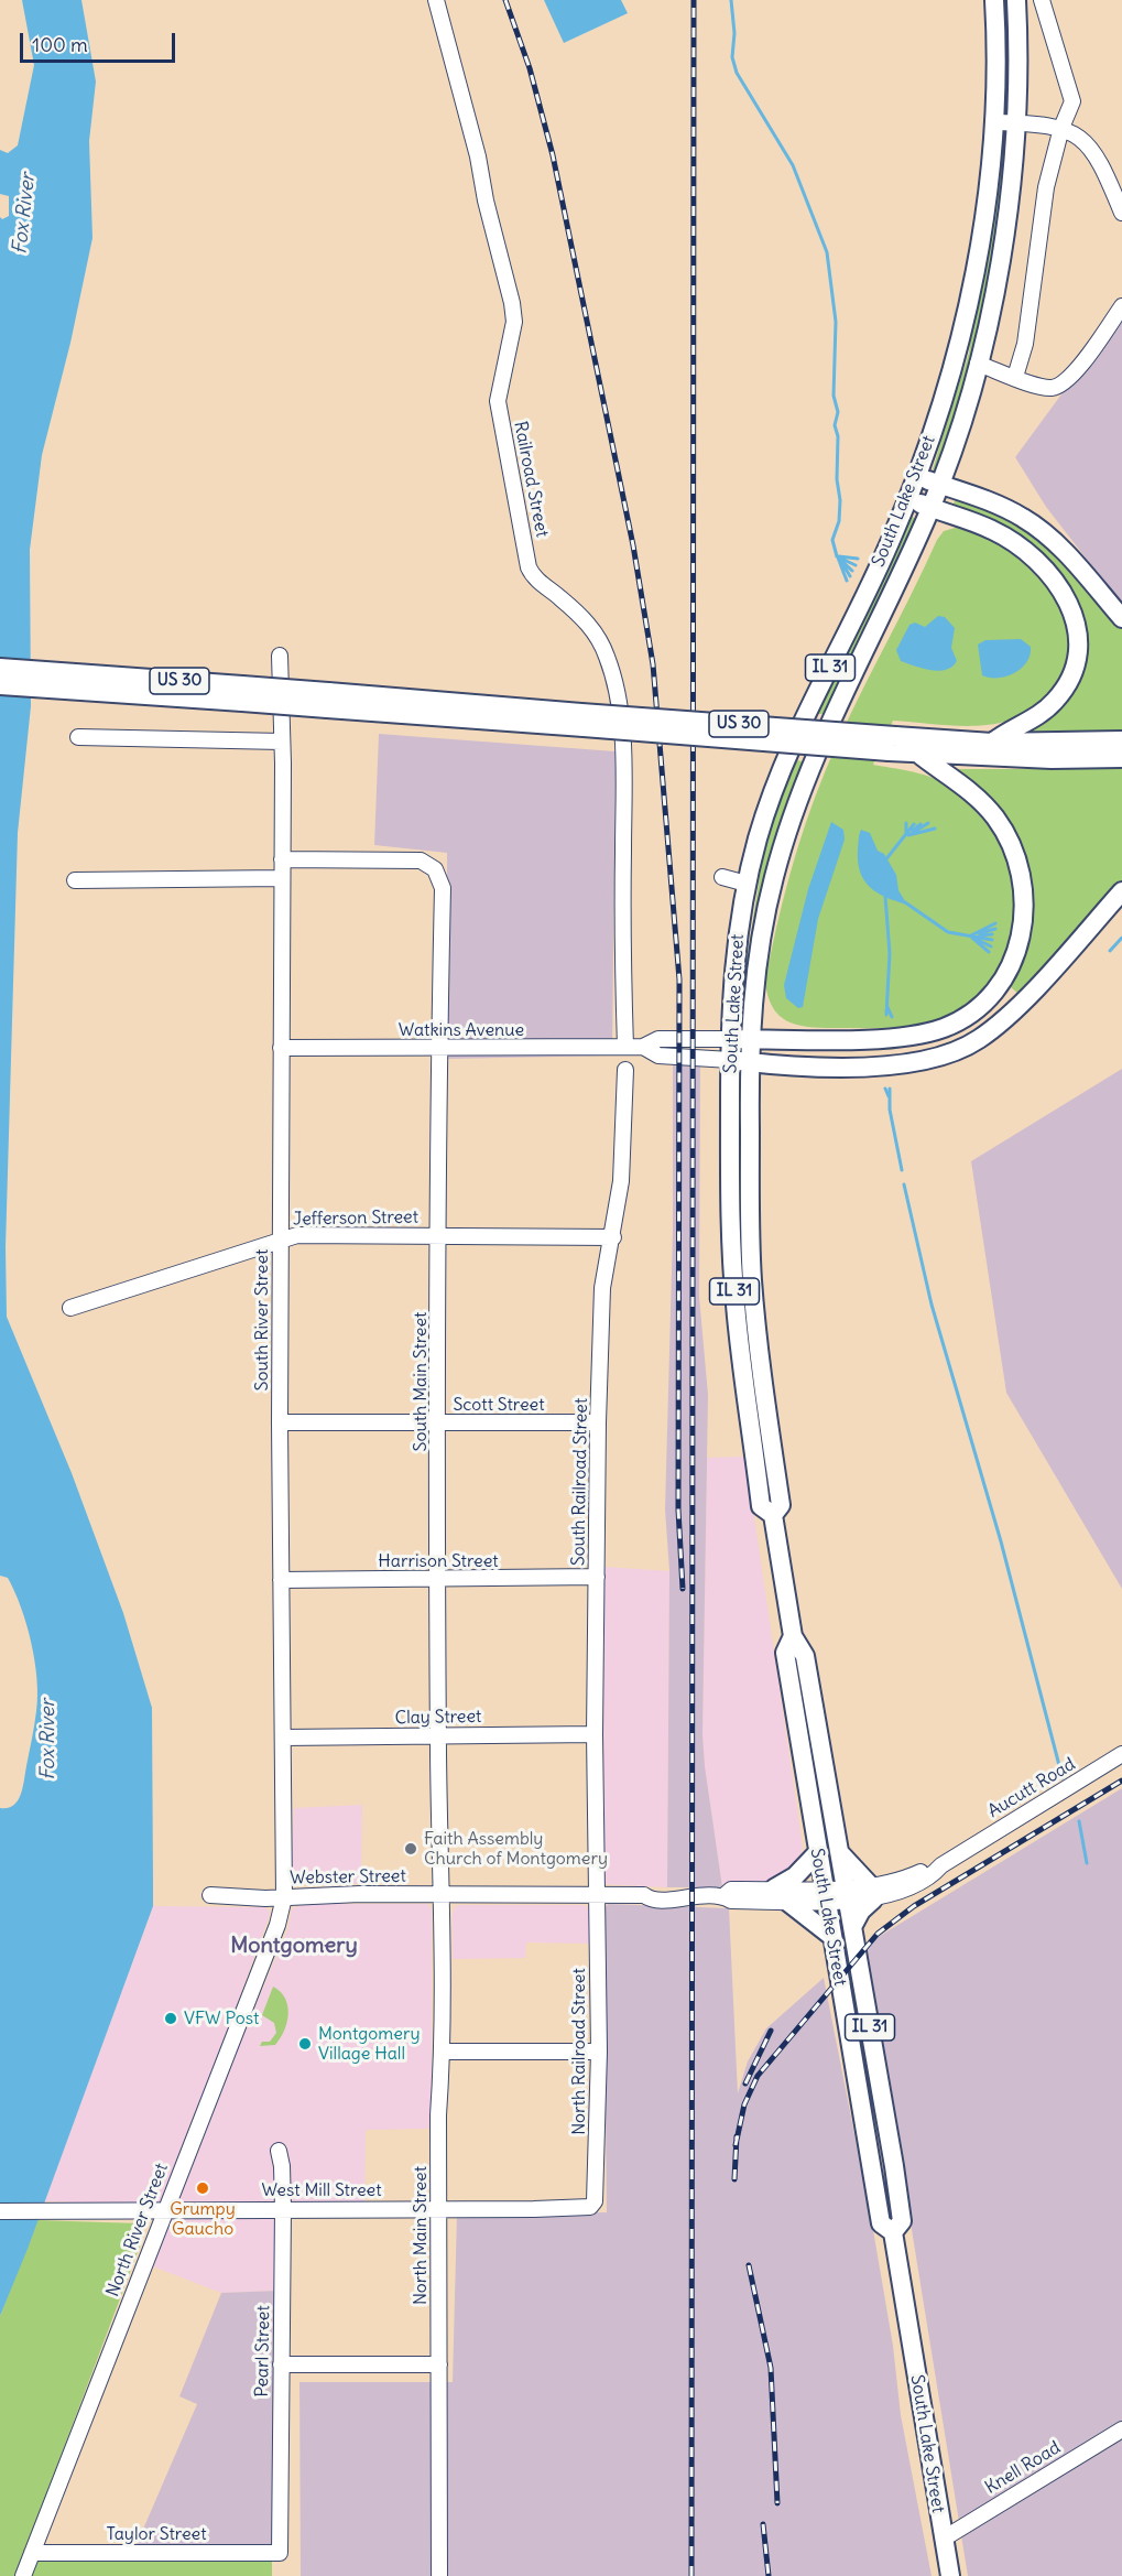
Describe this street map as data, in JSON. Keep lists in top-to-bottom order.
{
  "streets": {
    "main road": ["South Lake Street", "IL 31", "US 30"],
    "street": [
      "Railroad Street",
      "Watkins Avenue",
      "Jefferson Street",
      "South River Street",
      "South Main Street",
      "Scott Street",
      "South Railroad Street",
      "Harrison Street",
      "Clay Street",
      "Aucutt Road",
      "Webster Street",
      "North Railroad Street",
      "West Mill Street",
      "North River Street",
      "North Main Street",
      "Pearl Street",
      "Knell Road",
      "Taylor Street"
    ]
  },
  "crossings": [
    ["Railroad Street", "Watkins Avenue"],
    ["South Lake Street", "IL 31"],
    ["South Lake Street", "Watkins Avenue"],
    ["South Lake Street", "Webster Street"],
    ["South Lake Street", "Knell Road"],
    ["Watkins Avenue", "South River Street"],
    ["Watkins Avenue", "South Main Street"],
    ["Jefferson Street", "South River Street"],
    ["Jefferson Street", "South Main Street"],
    ["Jefferson Street", "South Railroad Street"],
    ["South River Street", "South Main Street"],
    ["South River Street", "Scott Street"],
    ["South River Street", "Harrison Street"],
    ["South River Street", "Clay Street"],
    ["South River Street", "Webster Street"],
    ["South River Street", "North River Street"],
    ["South Main Street", "Scott Street"],
    ["South Main Street", "Harrison Street"],
    ["South Main Street", "Clay Street"],
    ["South Main Street", "Webster Street"],
    ["South Main Street", "North Main Street"],
    ["Scott Street", "South Railroad Street"],
    ["South Railroad Street", "Harrison Street"],
    ["South Railroad Street", "Clay Street"],
    ["South Railroad Street", "Webster Street"],
    ["South Railroad Street", "North Railroad Street"],
    ["Aucutt Road", "Webster Street"],
    ["Webster Street", "North Railroad Street"],
    ["Webster Street", "North River Street"],
    ["Webster Street", "North Main Street"],
    ["North Railroad Street", "West Mill Street"],
    ["West Mill Street", "North River Street"],
    ["West Mill Street", "North Main Street"],
    ["West Mill Street", "Pearl Street"],
    ["North River Street", "Taylor Street"],
    ["Pearl Street", "Taylor Street"]
  ],
  "districts": ["Montgomery"],
  "water": ["Fox River"],
  "places": [
    "Faith Assembly Church of Montgomery",
    "VFW Post",
    "Montgomery Village Hall",
    "Grumpy Gaucho"
  ],
  "scale_bar": "100 m"
}
